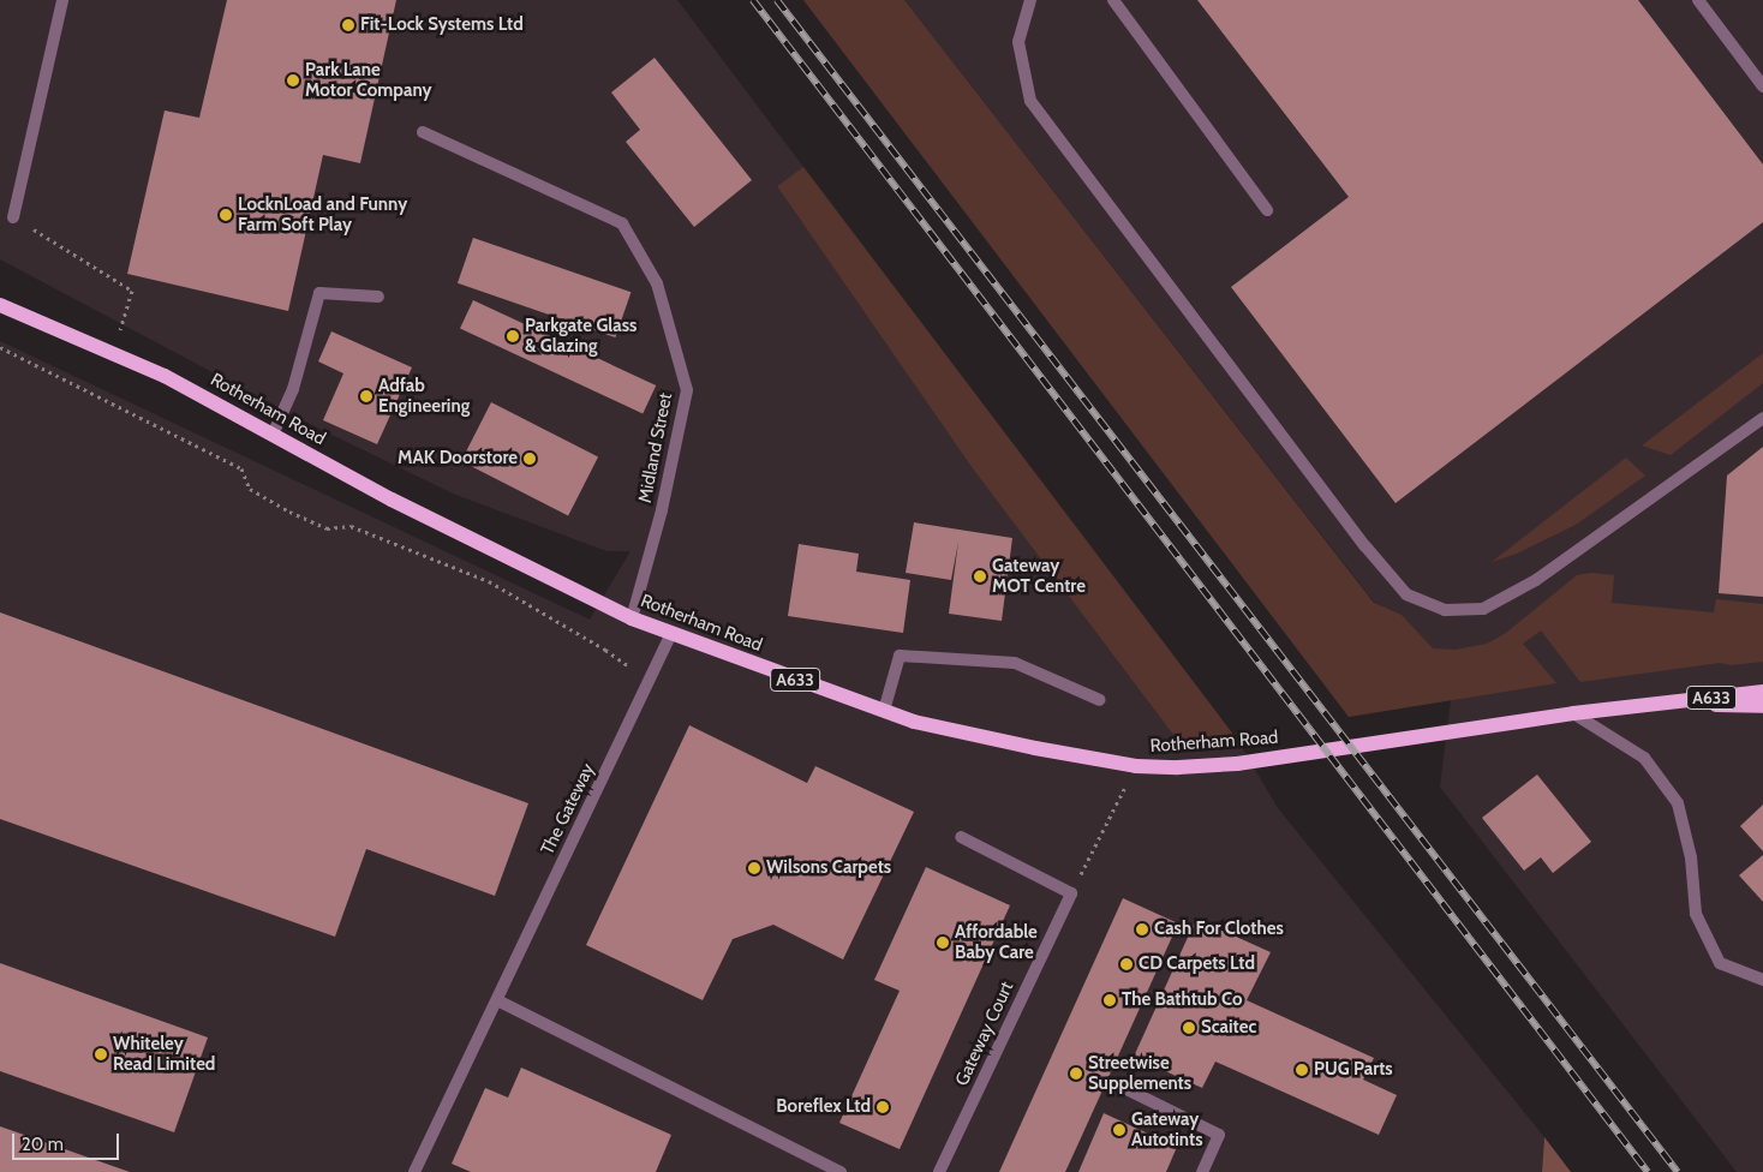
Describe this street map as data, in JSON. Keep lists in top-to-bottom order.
{
  "streets": {
    "main road": ["Rotherham Road", "A633"],
    "street": ["Midland Street", "The Gateway", "Gateway Court"]
  },
  "crossings": [
    ["Rotherham Road", "Midland Street"],
    ["Rotherham Road", "The Gateway"]
  ],
  "places": [
    "Fit-Lock Systems Ltd",
    "Park Lane Motor Company",
    "LocknLoad and Funny Farm Soft Play",
    "Parkgate Glass & Glazing",
    "Adfab Engineering",
    "MAK Doorstore",
    "Gateway MOT Centre",
    "Wilsons Carpets",
    "Cash For Clothes",
    "Affordable Baby Care",
    "CD Carpets Ltd",
    "The Bathtub Co",
    "Scaitec",
    "Whiteley Read Limited",
    "PUG Parts",
    "Streetwise Supplements",
    "Boreflex Ltd",
    "Gateway Autotints"
  ],
  "scale_bar": "20 m"
}
